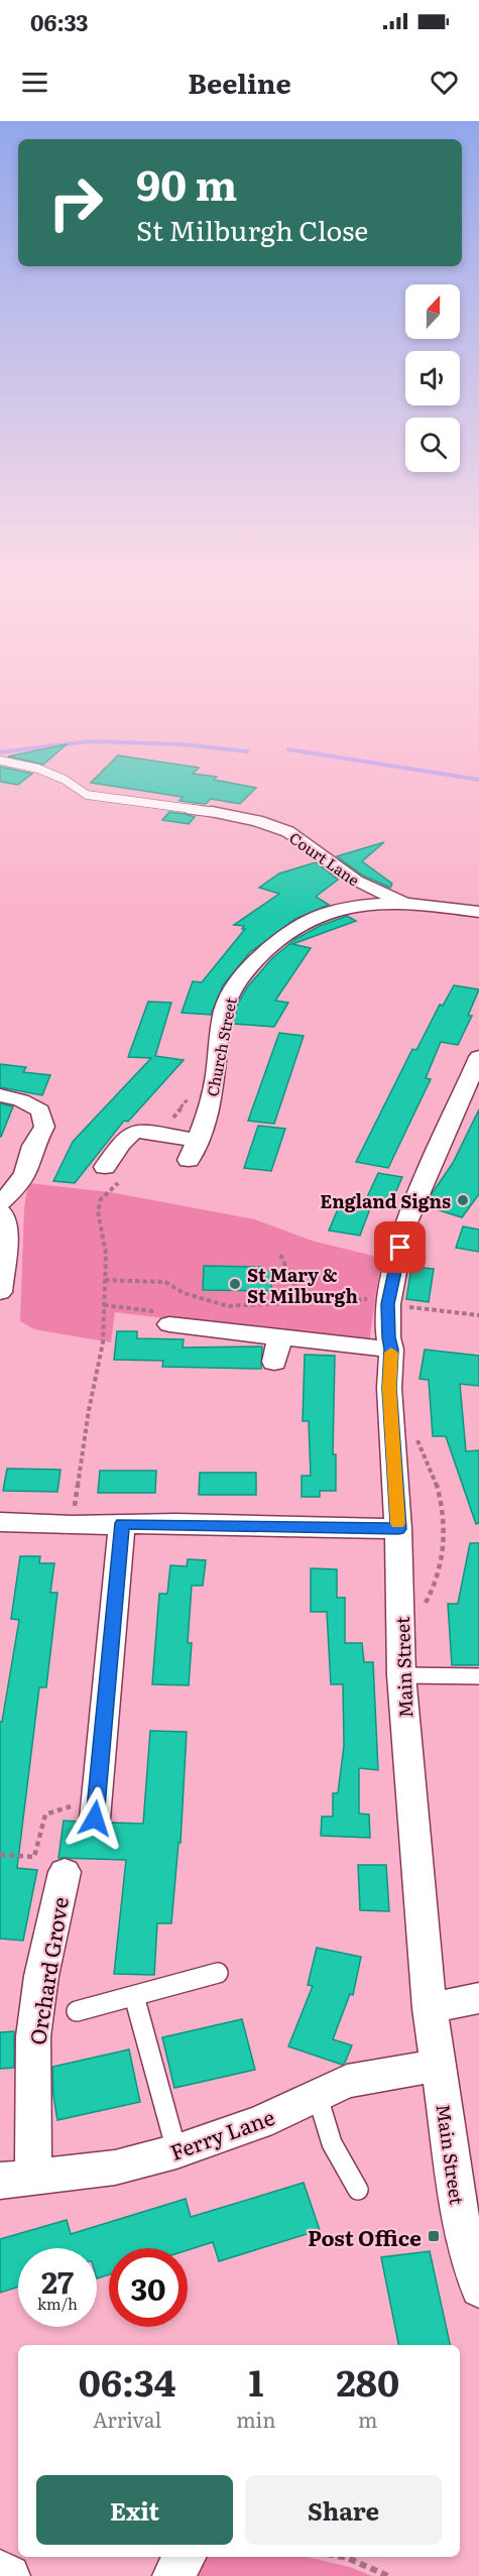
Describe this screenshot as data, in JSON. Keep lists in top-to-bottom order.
{
  "streets": {
    "street": [
      "Court Lane",
      "Church Street",
      "Main Street",
      "Orchard Grove",
      "Ferry Lane"
    ]
  },
  "crossings": [
    ["Court Lane", "Church Street"],
    ["Main Street", "Ferry Lane"],
    ["Orchard Grove", "Ferry Lane"]
  ],
  "places": {
    "other": ["England Signs", "St Mary & St Milburgh"],
    "transit": ["Post Office"]
  },
  "north": "top",
  "page": {
    "status": "06:33",
    "header": "Beeline",
    "turn": ["90 m", "St Milburgh Close"],
    "speed": "27 km/h",
    "limit": "30",
    "eta": [
      "06:34",
      "Arrival",
      "1",
      "min",
      "280",
      "m"
    ],
    "buttons": ["Exit", "Share"]
  }
}
